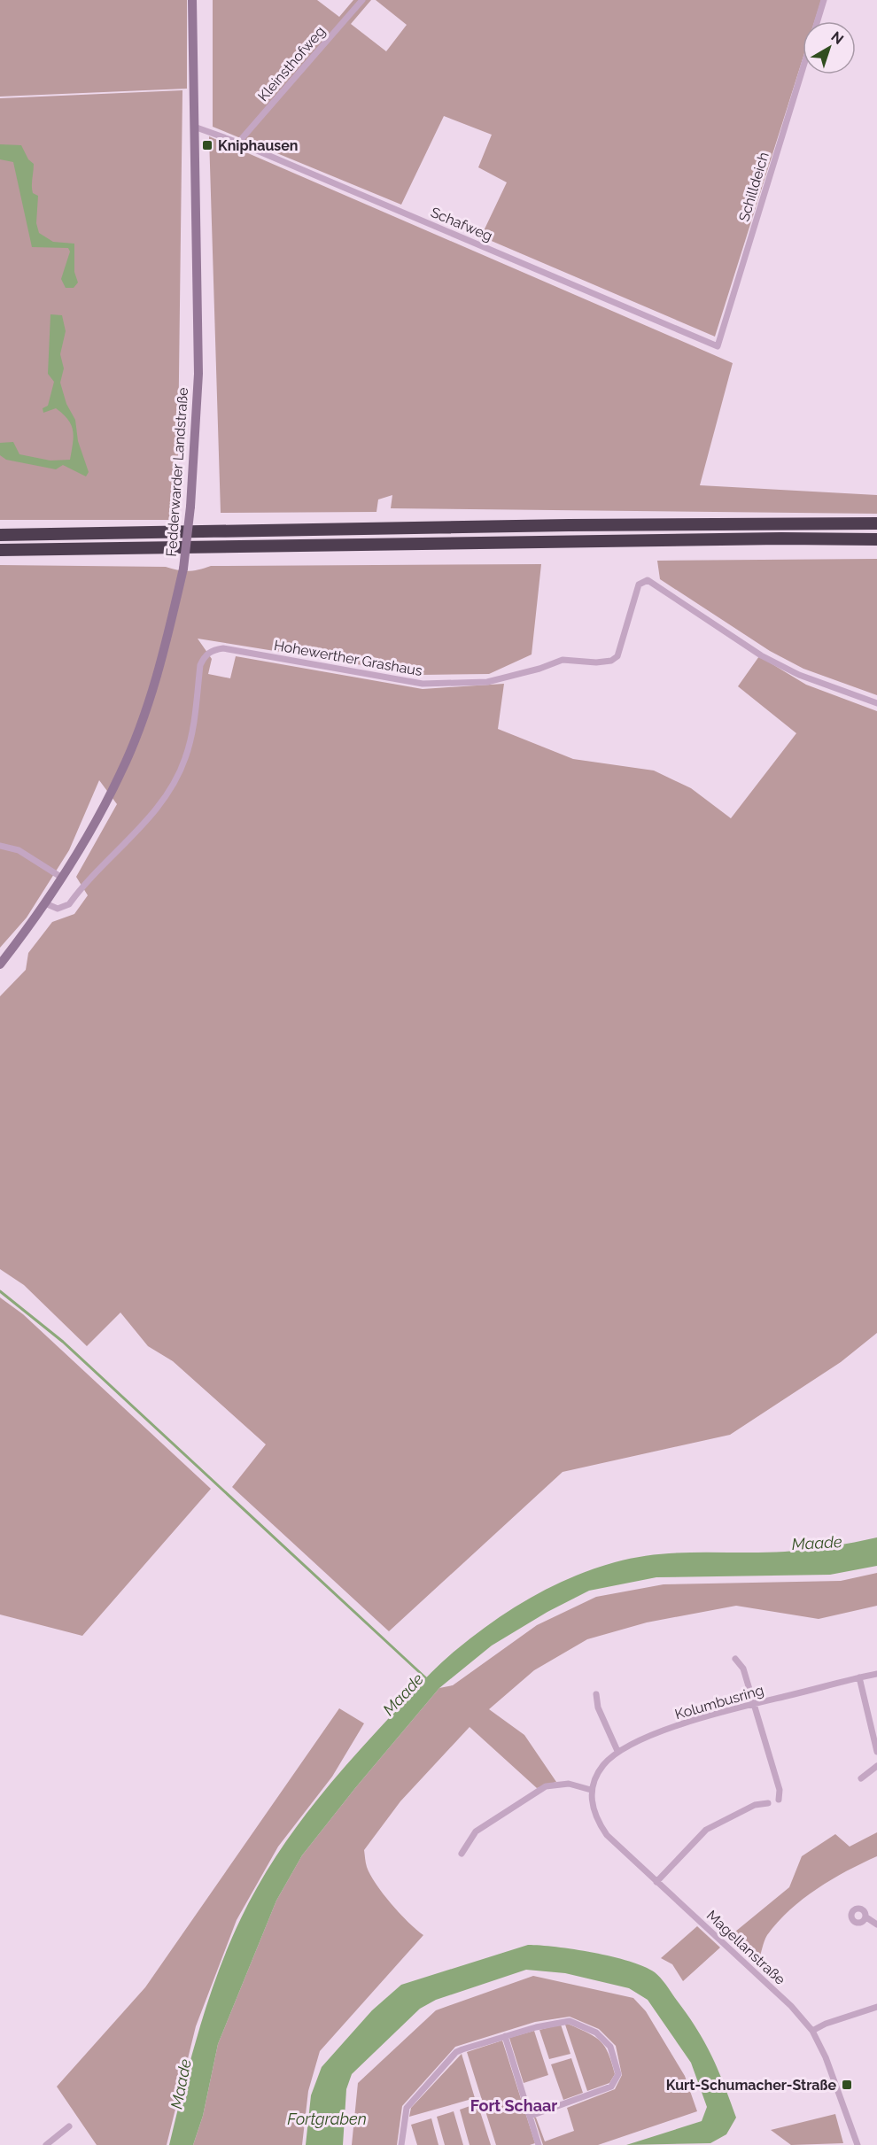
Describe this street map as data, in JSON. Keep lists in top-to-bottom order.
{
  "streets": {
    "street": [
      "Kleinsthofweg",
      "Schilldeich",
      "Schafweg",
      "Fedderwarder Landstraße",
      "Hohewerther Grashaus",
      "Kolumbusring",
      "Magellanstraße"
    ]
  },
  "crossings": [
    ["Kleinsthofweg", "Schafweg"],
    ["Schilldeich", "Schafweg"],
    ["Schafweg", "Fedderwarder Landstraße"],
    ["Fedderwarder Landstraße", "Hohewerther Grashaus"],
    ["Kolumbusring", "Magellanstraße"]
  ],
  "districts": ["Fort Schaar"],
  "water": ["Maade", "Fortgraben"],
  "places": {
    "transit": ["Kniphausen", "Kurt-Schumacher-Straße"]
  },
  "north": "top right"
}
